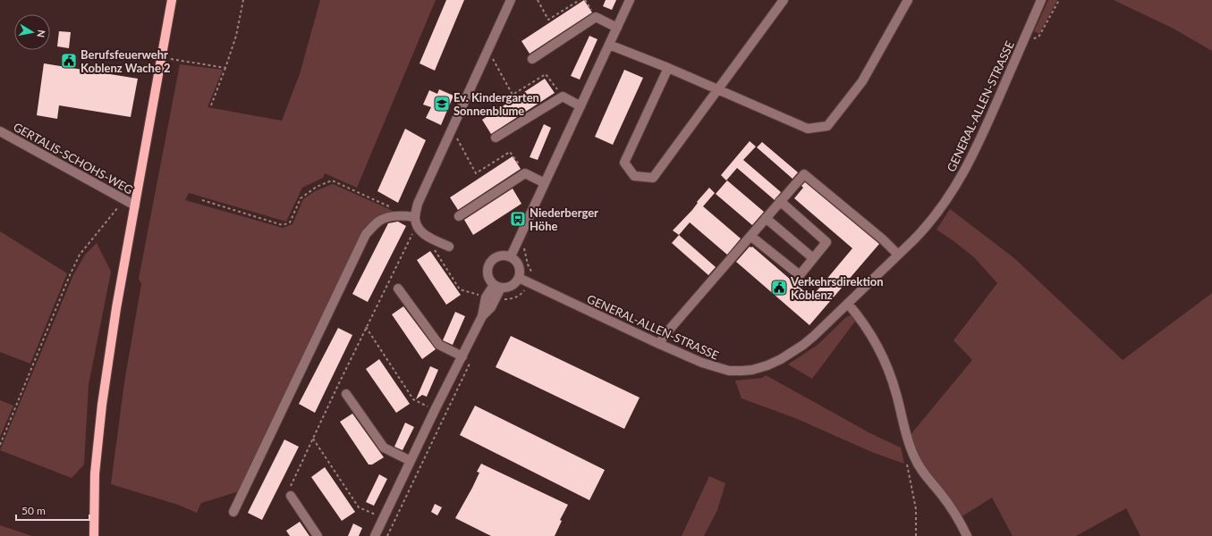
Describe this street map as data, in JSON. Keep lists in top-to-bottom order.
{
  "streets": {
    "street": ["GENERAL-ALLEN-STRASSE", "GERTALIS-SCHOHS-WEG"]
  },
  "places": {
    "public building": ["Berufsfeuerwehr Koblenz Wache 2", "Verkehrsdirektion Koblenz"],
    "school or university": ["Ev. Kindergarten Sonnenblume"],
    "bus stop": ["Niederberger Höhe"]
  },
  "scale_bar": "50 m",
  "north": "right"
}
